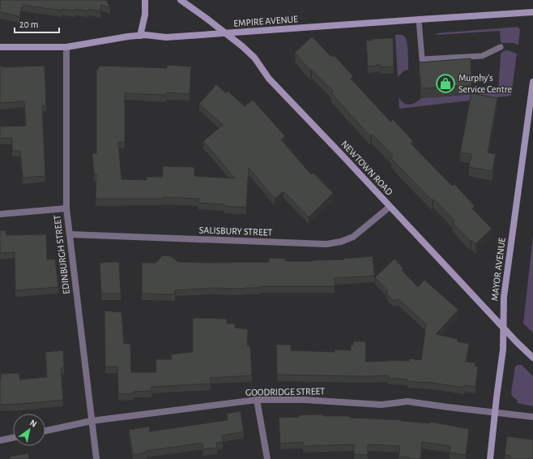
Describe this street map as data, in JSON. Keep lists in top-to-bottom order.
{
  "streets": {
    "street": [
      "EMPIRE AVENUE",
      "NEWTOWN ROAD",
      "SALISBURY STREET",
      "EDINBURGH STREET",
      "MAYOR AVENUE",
      "GOODRIDGE STREET"
    ]
  },
  "crossings": [
    ["EMPIRE AVENUE", "NEWTOWN ROAD"],
    ["EMPIRE AVENUE", "EDINBURGH STREET"],
    ["NEWTOWN ROAD", "SALISBURY STREET"],
    ["NEWTOWN ROAD", "MAYOR AVENUE"],
    ["SALISBURY STREET", "EDINBURGH STREET"],
    ["EDINBURGH STREET", "GOODRIDGE STREET"],
    ["MAYOR AVENUE", "GOODRIDGE STREET"]
  ],
  "places": {
    "shop": ["Murphy's Service Centre"]
  },
  "scale_bar": "20 m",
  "north": "top right"
}
